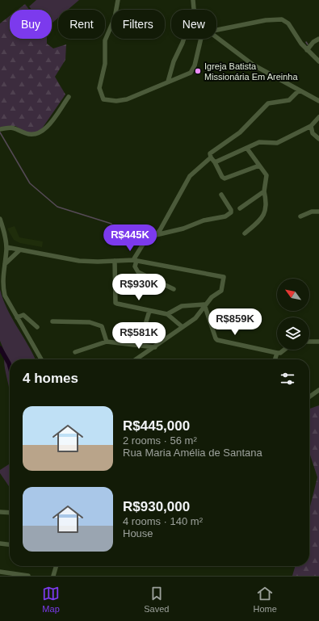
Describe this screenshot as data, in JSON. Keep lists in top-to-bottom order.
{
  "places": ["Igreja Batista Missionária Em Areinha"],
  "north": "top left",
  "page": {
    "chip": [
      "Buy",
      "Rent",
      "Filters",
      "New"
    ],
    "price": [
      "R$445K",
      "R$930K",
      "R$859K",
      "R$581K"
    ],
    "heading": "4 homes",
    "list": [
      {
        "name": "R$445,000",
        "note": "2 rooms · 56 m² · Rua Maria Amélia de Santana"
      },
      {
        "name": "R$930,000",
        "note": "4 rooms · 140 m² · House"
      }
    ],
    "tabs": ["Map", "Saved", "Home"]
  }
}
